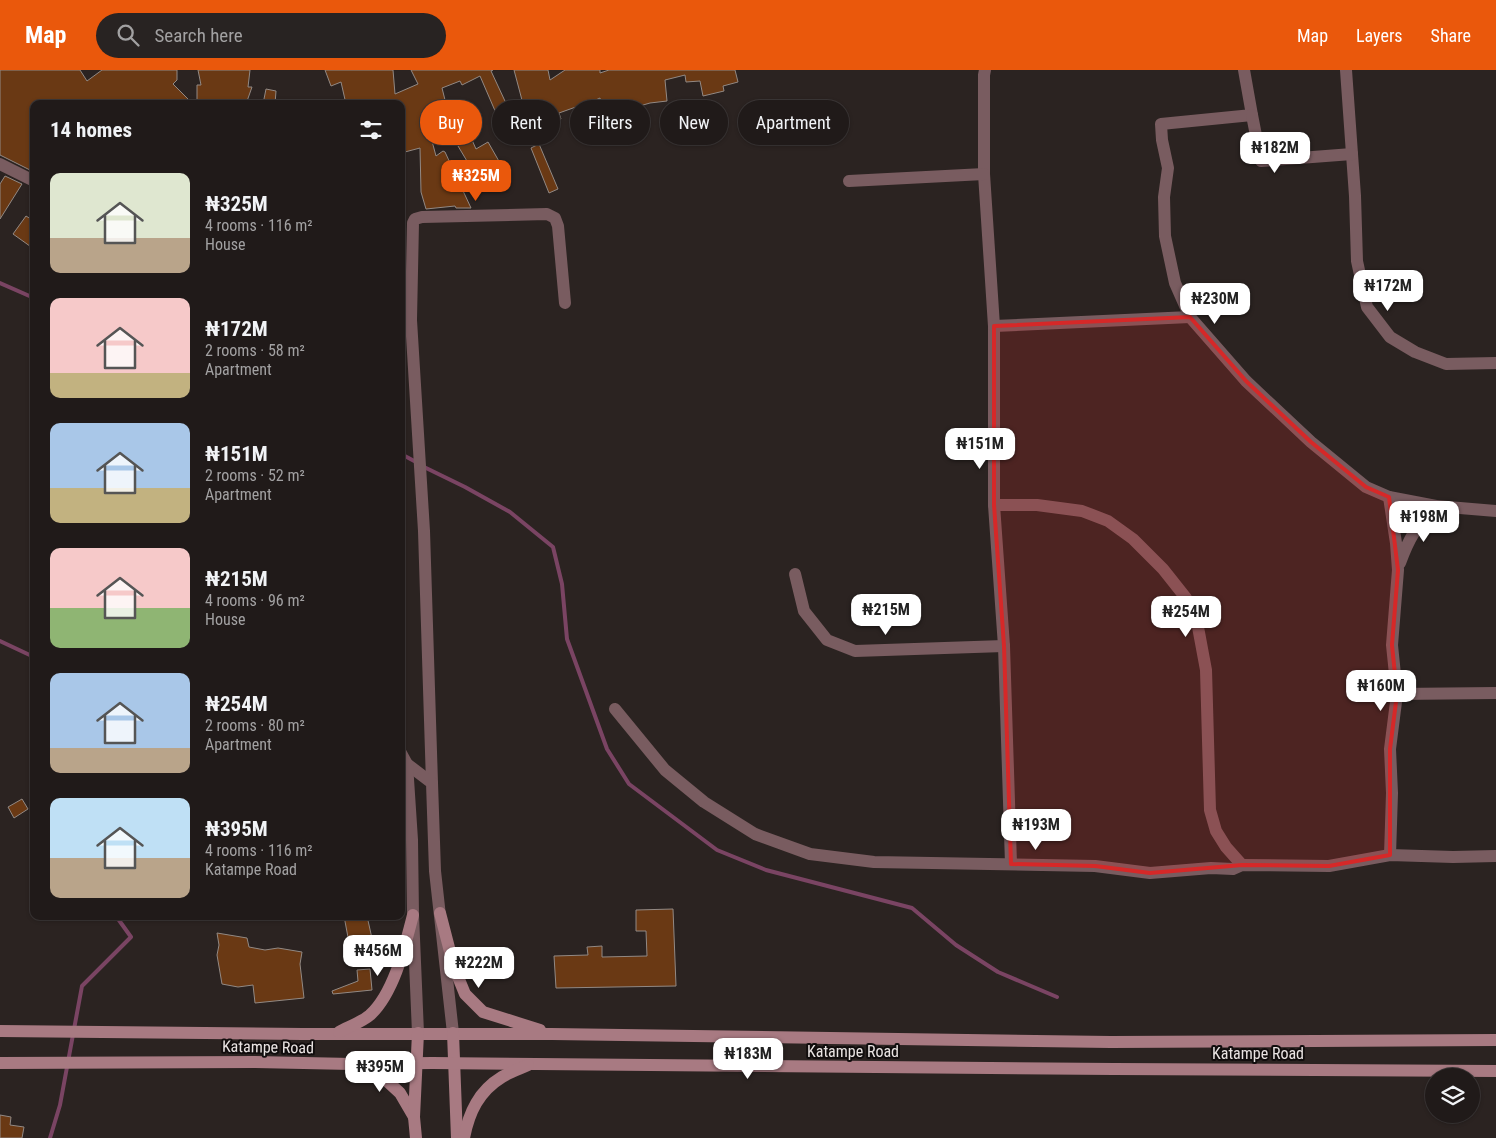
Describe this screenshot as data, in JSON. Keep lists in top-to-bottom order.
{
  "streets": {
    "main road": ["Katampe Road"]
  },
  "page": {
    "header": "Map",
    "search": "Search here",
    "nav": ["Map", "Layers", "Share"],
    "chip": [
      "Buy",
      "Rent",
      "Filters",
      "New",
      "Apartment"
    ],
    "heading": "14 homes",
    "price": [
      "₦182M",
      "₦325M",
      "₦172M",
      "₦230M",
      "₦151M",
      "₦198M",
      "₦215M",
      "₦254M",
      "₦160M",
      "₦193M",
      "₦456M",
      "₦222M",
      "₦183M",
      "₦395M"
    ],
    "list": [
      {
        "name": "₦325M",
        "note": "4 rooms · 116 m² · House"
      },
      {
        "name": "₦172M",
        "note": "2 rooms · 58 m² · Apartment"
      },
      {
        "name": "₦151M",
        "note": "2 rooms · 52 m² · Apartment"
      },
      {
        "name": "₦215M",
        "note": "4 rooms · 96 m² · House"
      },
      {
        "name": "₦254M",
        "note": "2 rooms · 80 m² · Apartment"
      },
      {
        "name": "₦395M",
        "note": "4 rooms · 116 m² · Katampe Road"
      }
    ]
  }
}
